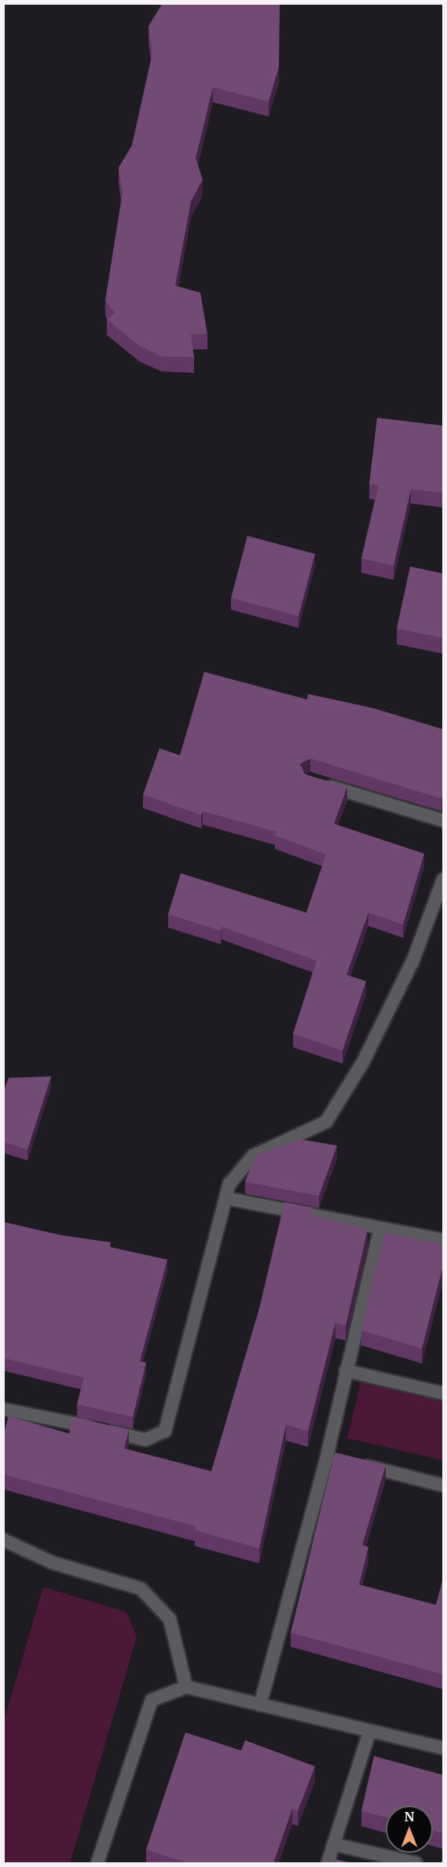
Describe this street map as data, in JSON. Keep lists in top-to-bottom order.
{
  "north": "top"
}
